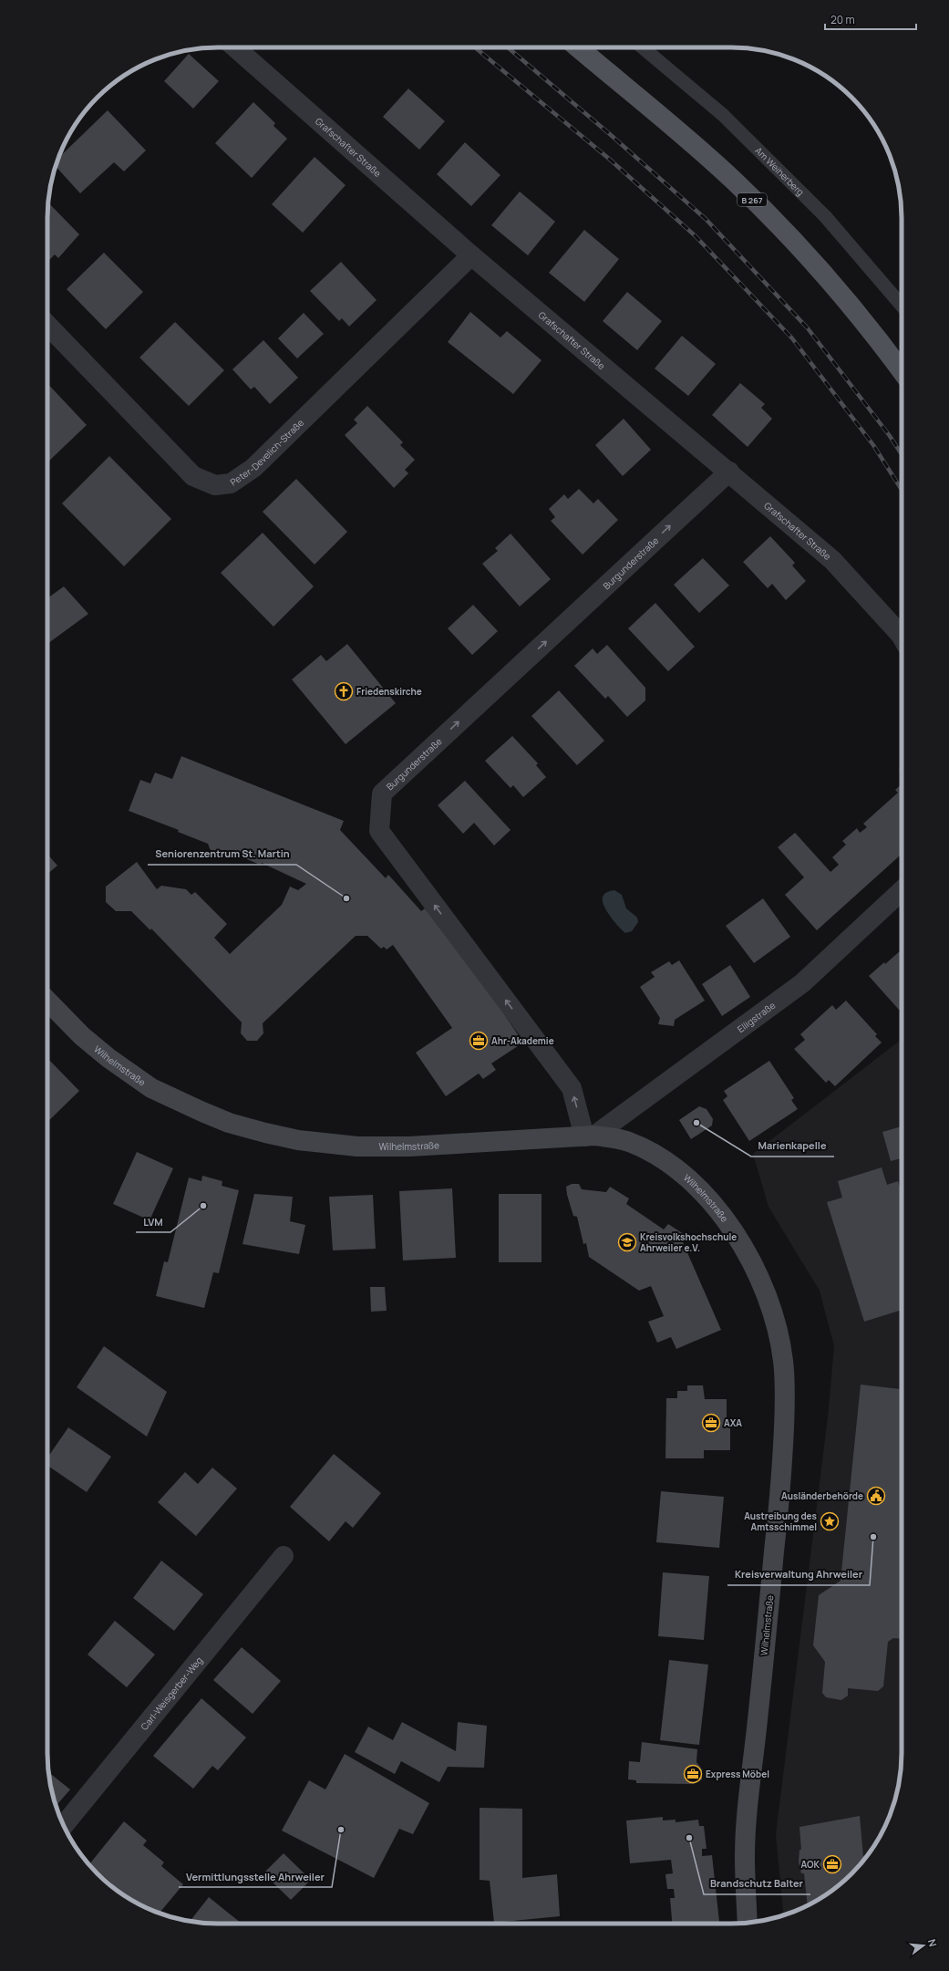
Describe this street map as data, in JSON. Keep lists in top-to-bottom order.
{
  "streets": {
    "main road": ["B 267", "Wilhelmstraße"],
    "street": [
      "Grafschafter Straße",
      "Peter-Develich-Straße",
      "Burgunderstraße",
      "Elligstraße",
      "Carl-Weisgerber-Weg"
    ],
    "lane": ["Am Weiherberg"]
  },
  "crossings": [
    ["Grafschafter Straße", "Peter-Develich-Straße"],
    ["Grafschafter Straße", "Burgunderstraße"],
    ["Burgunderstraße", "Elligstraße"],
    ["Burgunderstraße", "Wilhelmstraße"],
    ["Elligstraße", "Wilhelmstraße"]
  ],
  "places": {
    "church": ["Friedenskirche"],
    "other": [
      "Seniorenzentrum St. Martin",
      "Marienkapelle",
      "LVM",
      "Kreisverwaltung Ahrweiler",
      "Vermittlungsstelle Ahrweiler",
      "Brandschutz Balter"
    ],
    "office": [
      "Ahr-Akademie",
      "AXA",
      "Express Möbel",
      "AOK"
    ],
    "school or university": ["Kreisvolkshochschule Ahrweiler e.V."],
    "public building": ["Ausländerbehörde"],
    "place": ["Austreibung des Amtsschimmel"]
  },
  "scale_bar": "20 m",
  "north": "right"
}
